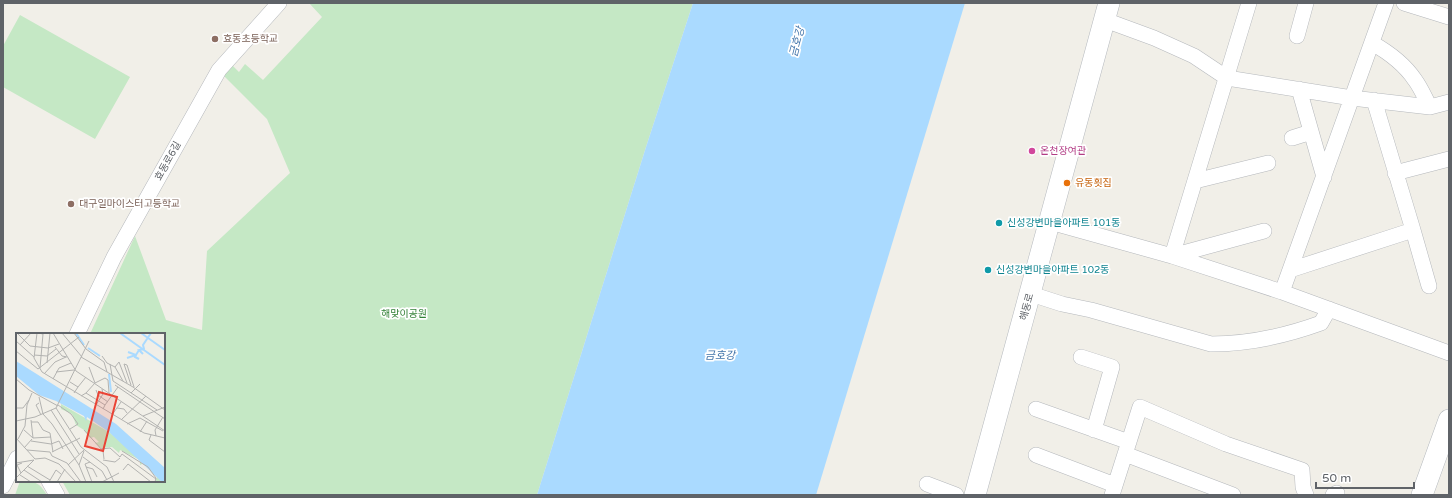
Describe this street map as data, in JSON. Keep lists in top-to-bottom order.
{
  "streets": {
    "street": ["효동로6길", "해동로"]
  },
  "water": ["금호강"],
  "parks": ["해맞이공원"],
  "places": [
    "효동초등학교",
    "온천장여관",
    "유동횟집",
    "대구일마이스터고등학교",
    "신성강변마을아파트 101동",
    "신성강변마을아파트 102동"
  ],
  "scale_bar": "50 m"
}
